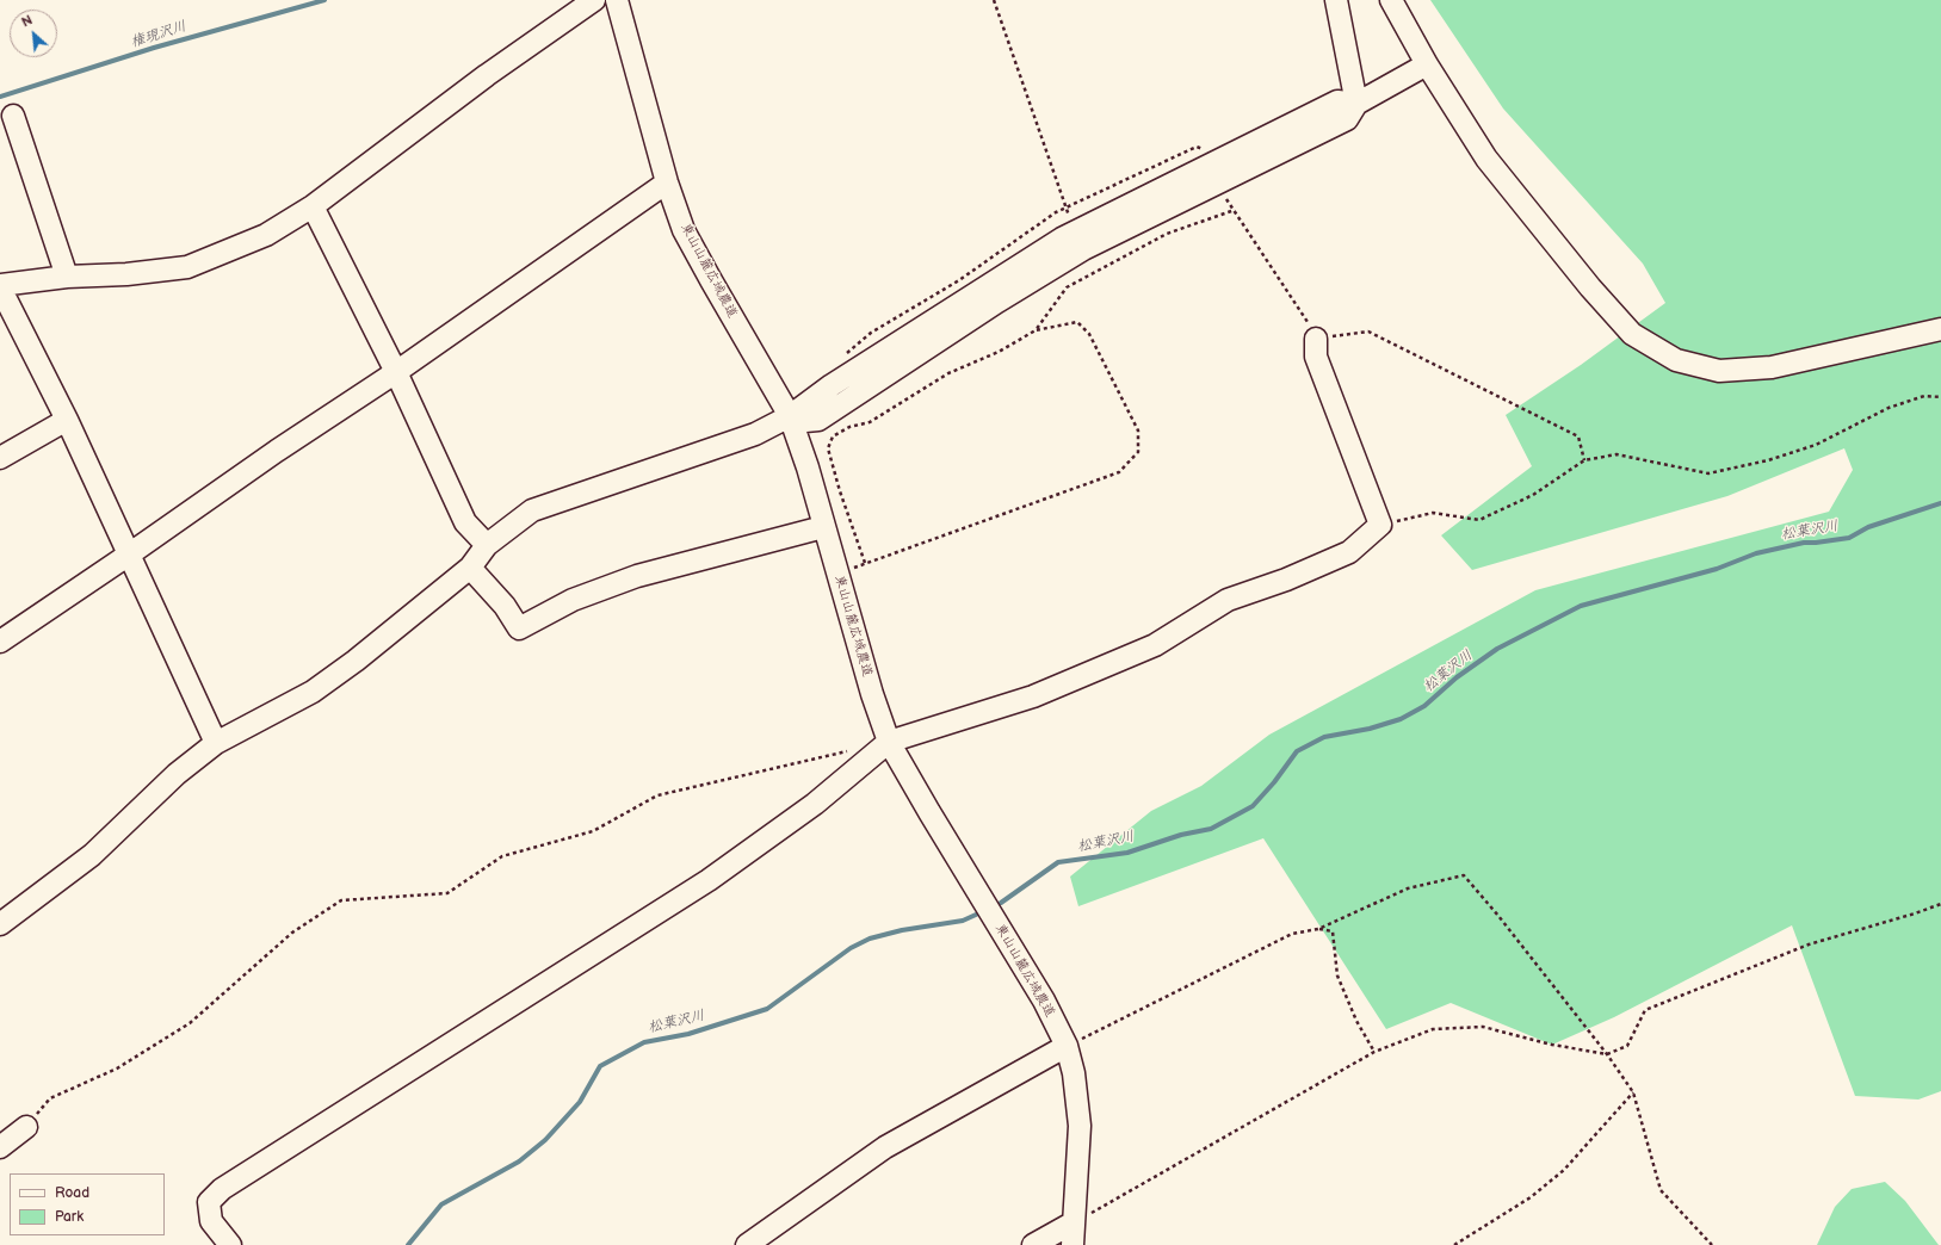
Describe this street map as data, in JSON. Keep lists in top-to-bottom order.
{
  "streets": {
    "street": ["東山山麓広域農道"]
  },
  "water": ["権現沢川", "松葉沢川"],
  "legend": ["Road", "Park"],
  "north": "top left"
}
